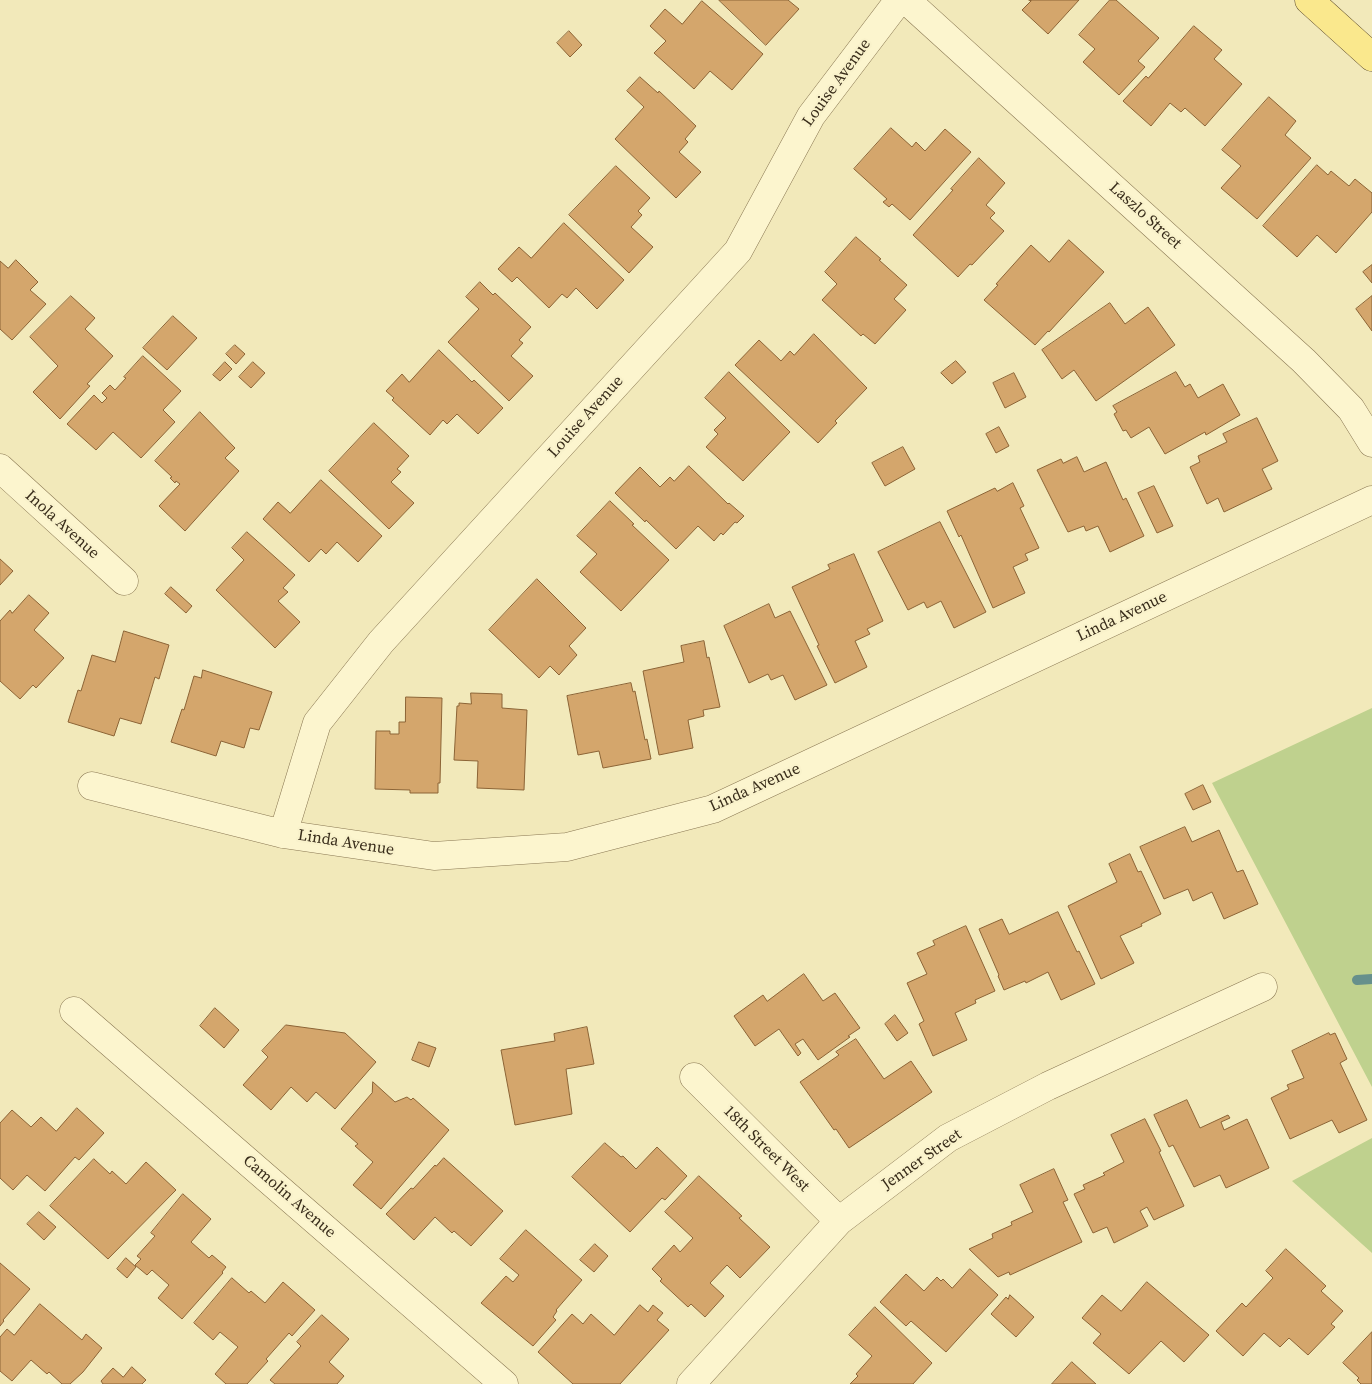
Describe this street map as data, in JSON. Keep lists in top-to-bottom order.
{
  "streets": {
    "street": [
      "Louise Avenue",
      "Laszlo Street",
      "Inola Avenue",
      "Linda Avenue",
      "18th Street West",
      "Jenner Street",
      "Camolin Avenue"
    ]
  },
  "crossings": [
    ["Louise Avenue", "Linda Avenue"],
    ["18th Street West", "Jenner Street"]
  ]
}
